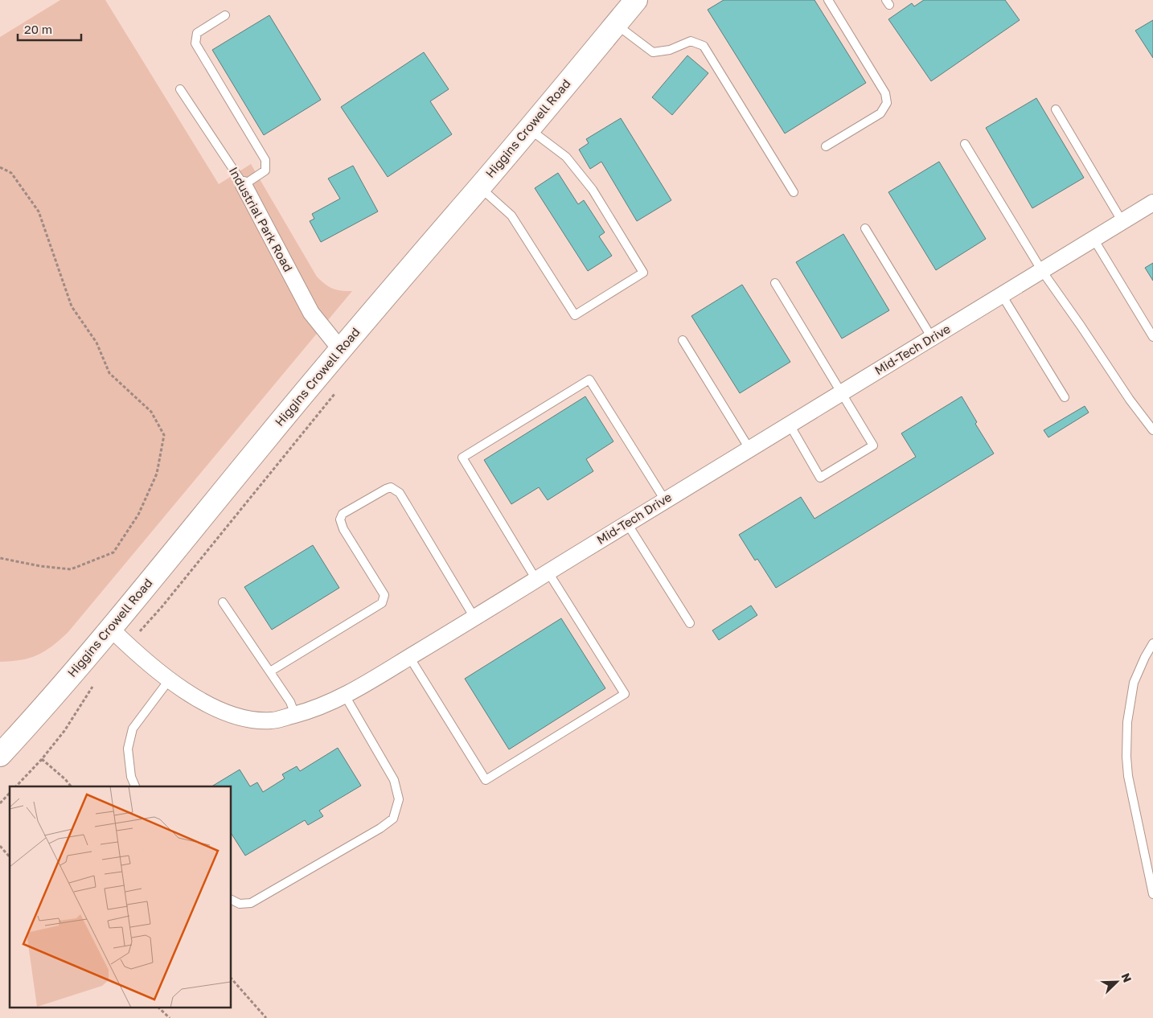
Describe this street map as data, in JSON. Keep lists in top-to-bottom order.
{
  "streets": {
    "main road": ["Higgins Crowell Road"],
    "street": ["Industrial Park Road", "Mid-Tech Drive"]
  },
  "crossings": [
    ["Higgins Crowell Road", "Industrial Park Road"],
    ["Higgins Crowell Road", "Mid-Tech Drive"]
  ],
  "scale_bar": "20 m",
  "north": "top right"
}
